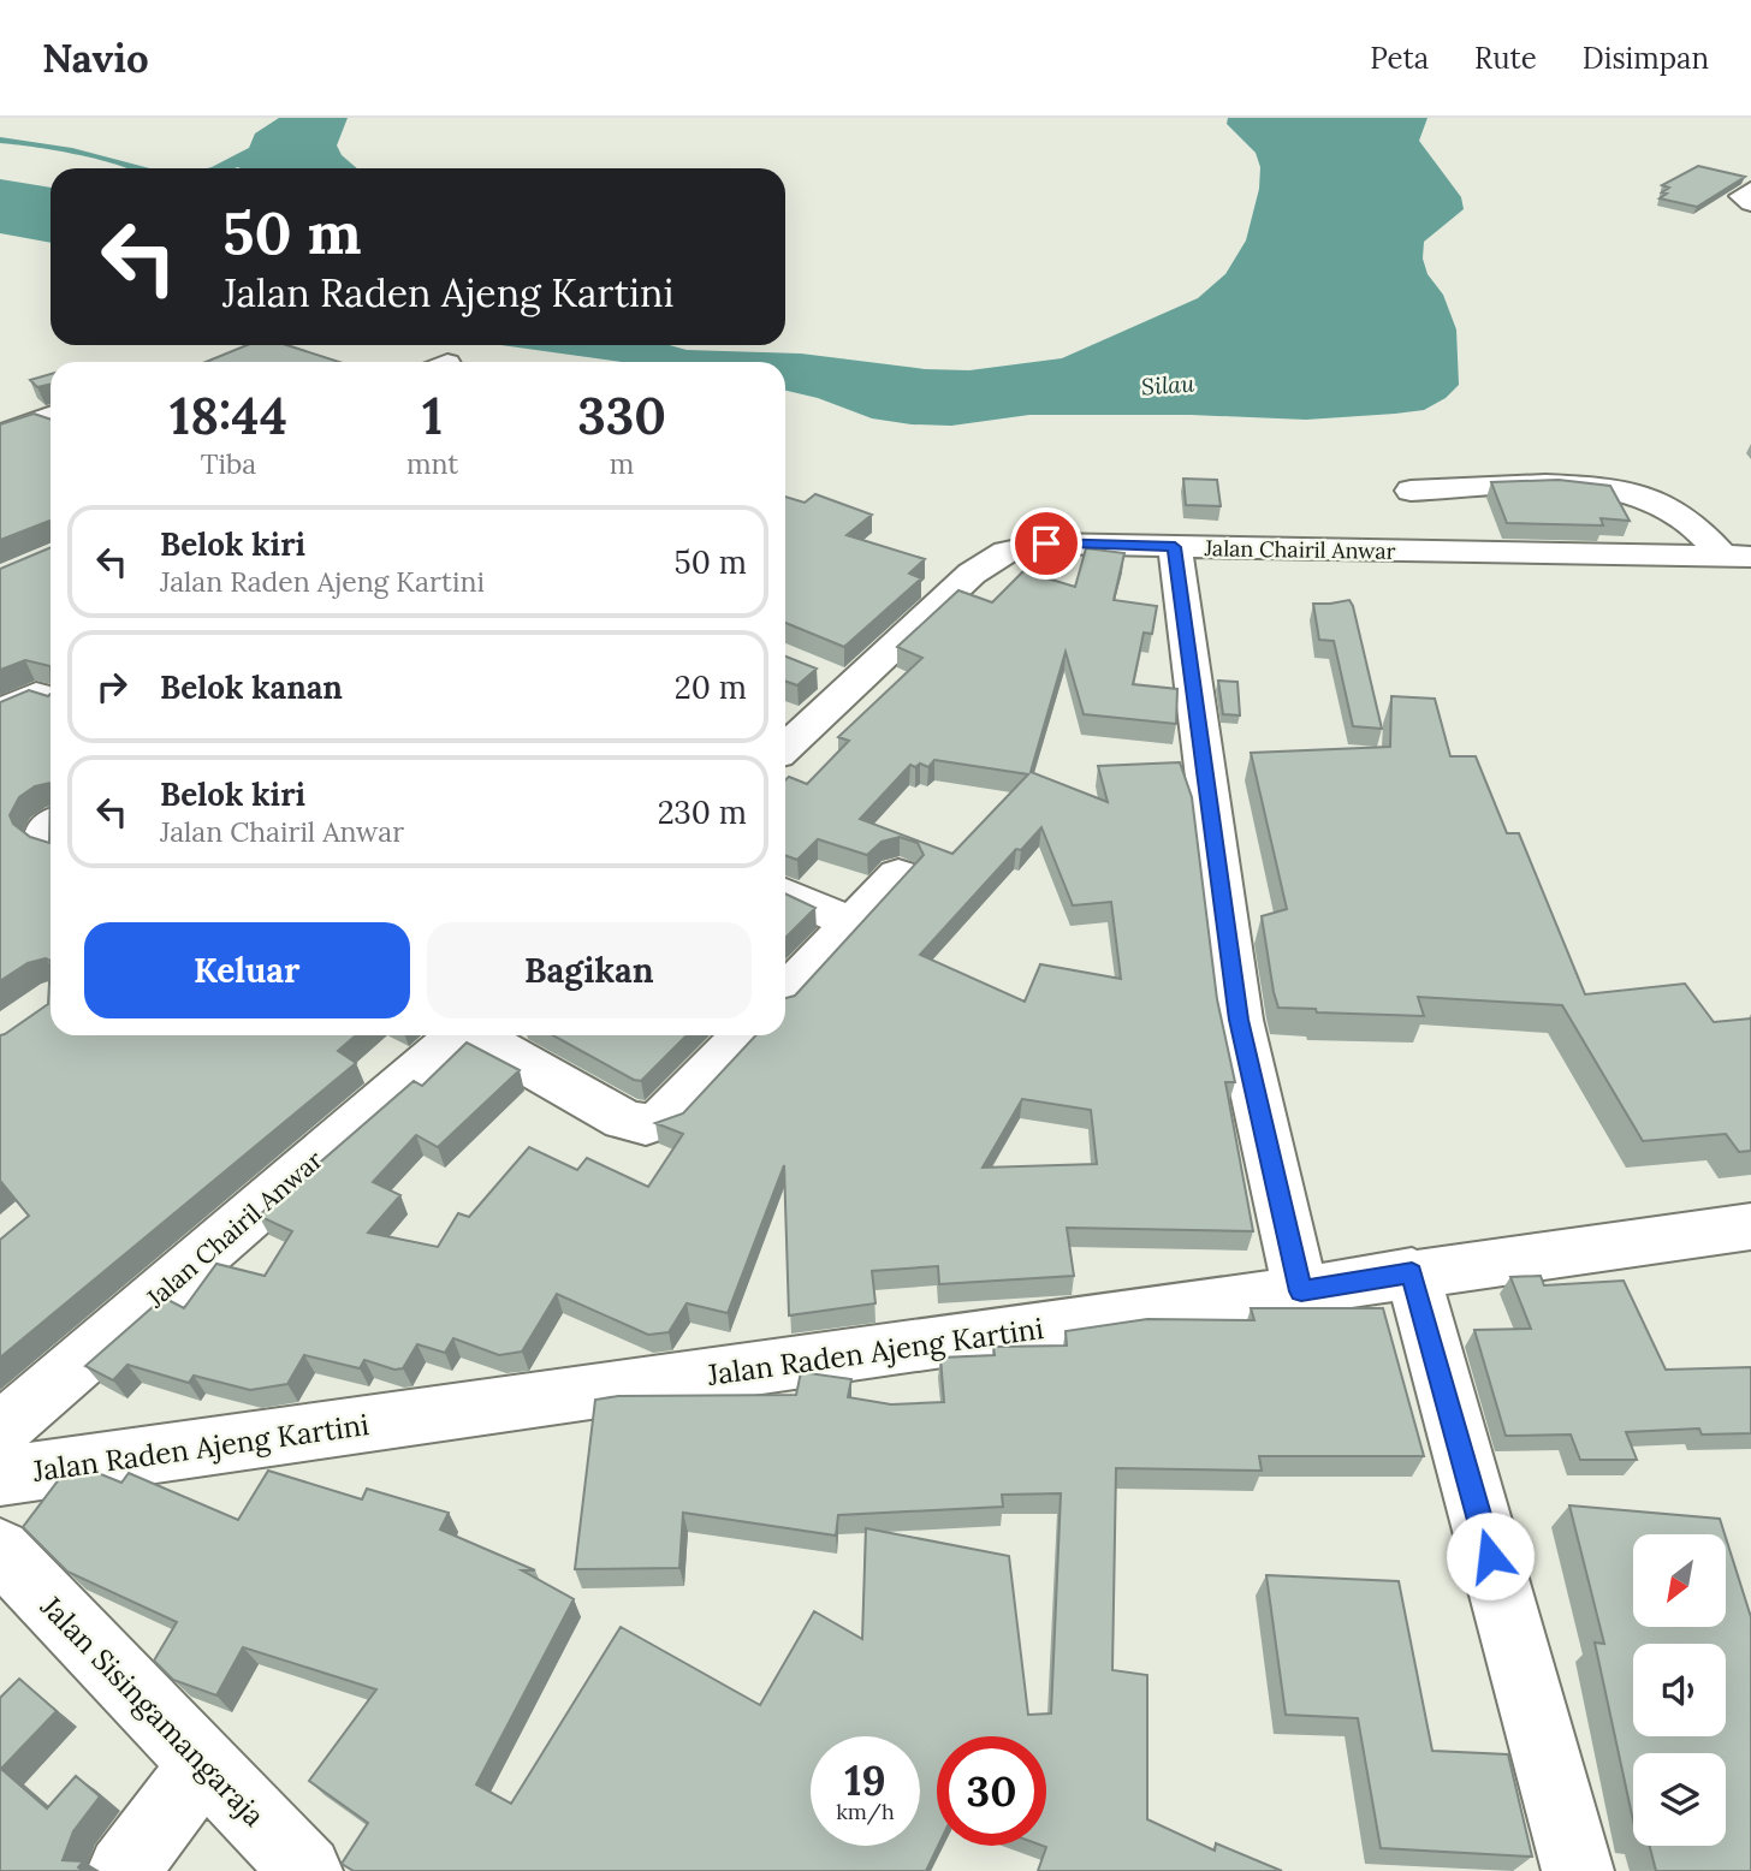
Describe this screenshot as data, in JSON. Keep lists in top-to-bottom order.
{
  "streets": {
    "street": ["Jalan Chairil Anwar", "Jalan Raden Ajeng Kartini", "Jalan Sisingamangaraja"]
  },
  "water": ["Silau"],
  "north": "bottom left",
  "page": {
    "header": "Navio",
    "nav": ["Peta", "Rute", "Disimpan"],
    "turn": ["50 m", "Jalan Raden Ajeng Kartini"],
    "eta": [
      "18:44",
      "Tiba",
      "1",
      "mnt",
      "330",
      "m"
    ],
    "list": [
      {
        "name": "Belok kiri",
        "note": "Jalan Raden Ajeng Kartini",
        "value": "50 m"
      },
      {
        "name": "Belok kanan",
        "value": "20 m"
      },
      {
        "name": "Belok kiri",
        "note": "Jalan Chairil Anwar",
        "value": "230 m"
      }
    ],
    "buttons": ["Keluar", "Bagikan"],
    "speed": "19 km/h",
    "limit": "30"
  }
}
